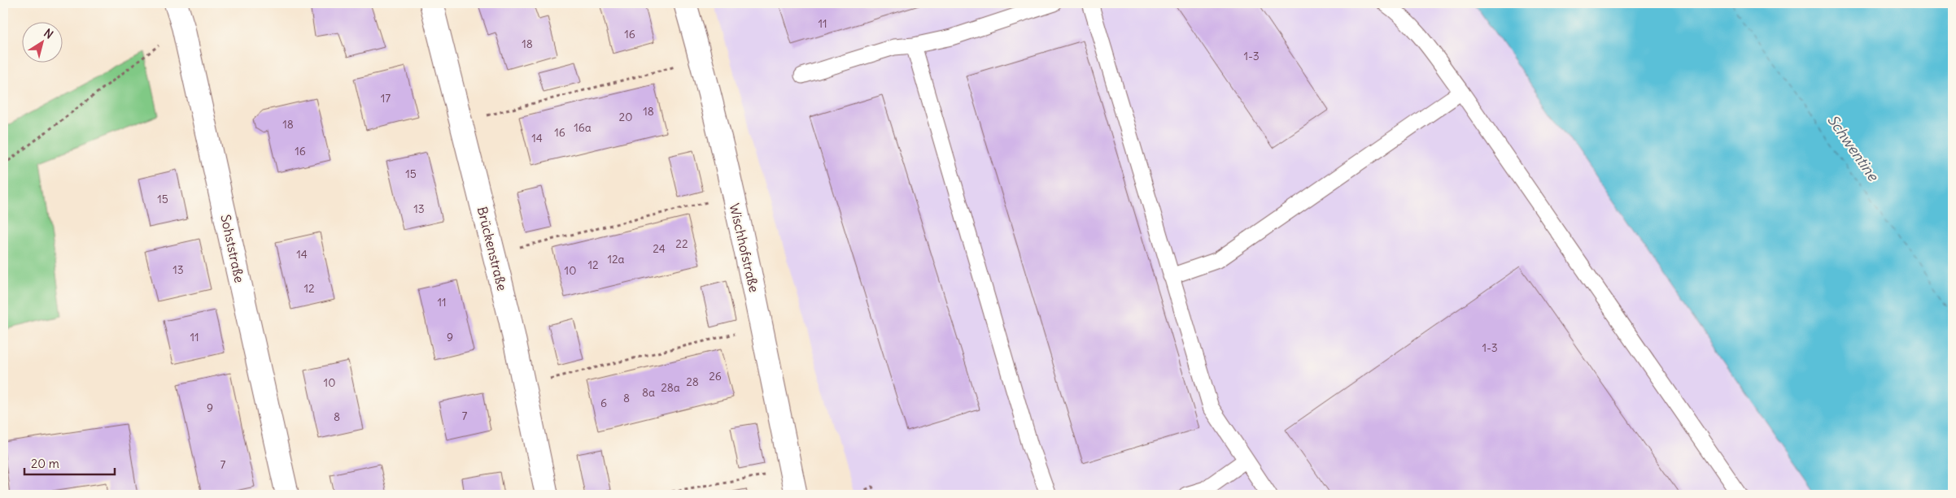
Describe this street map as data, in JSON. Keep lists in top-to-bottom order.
{
  "streets": {
    "street": ["Wischhofstraße", "Sohststraße", "Brückenstraße"]
  },
  "water": ["Schwentine"],
  "house_numbers": [
    "11",
    "16",
    "18",
    "1-3",
    "17",
    "18",
    "20",
    "18",
    "16a",
    "16",
    "14",
    "16",
    "15",
    "15",
    "13",
    "22",
    "24",
    "14",
    "12a",
    "12",
    "13",
    "10",
    "12",
    "11",
    "11",
    "9",
    "1-3",
    "26",
    "28",
    "10",
    "28a",
    "8a",
    "8",
    "6",
    "9",
    "7",
    "8",
    "7"
  ],
  "scale_bar": "20 m",
  "north": "top right"
}
